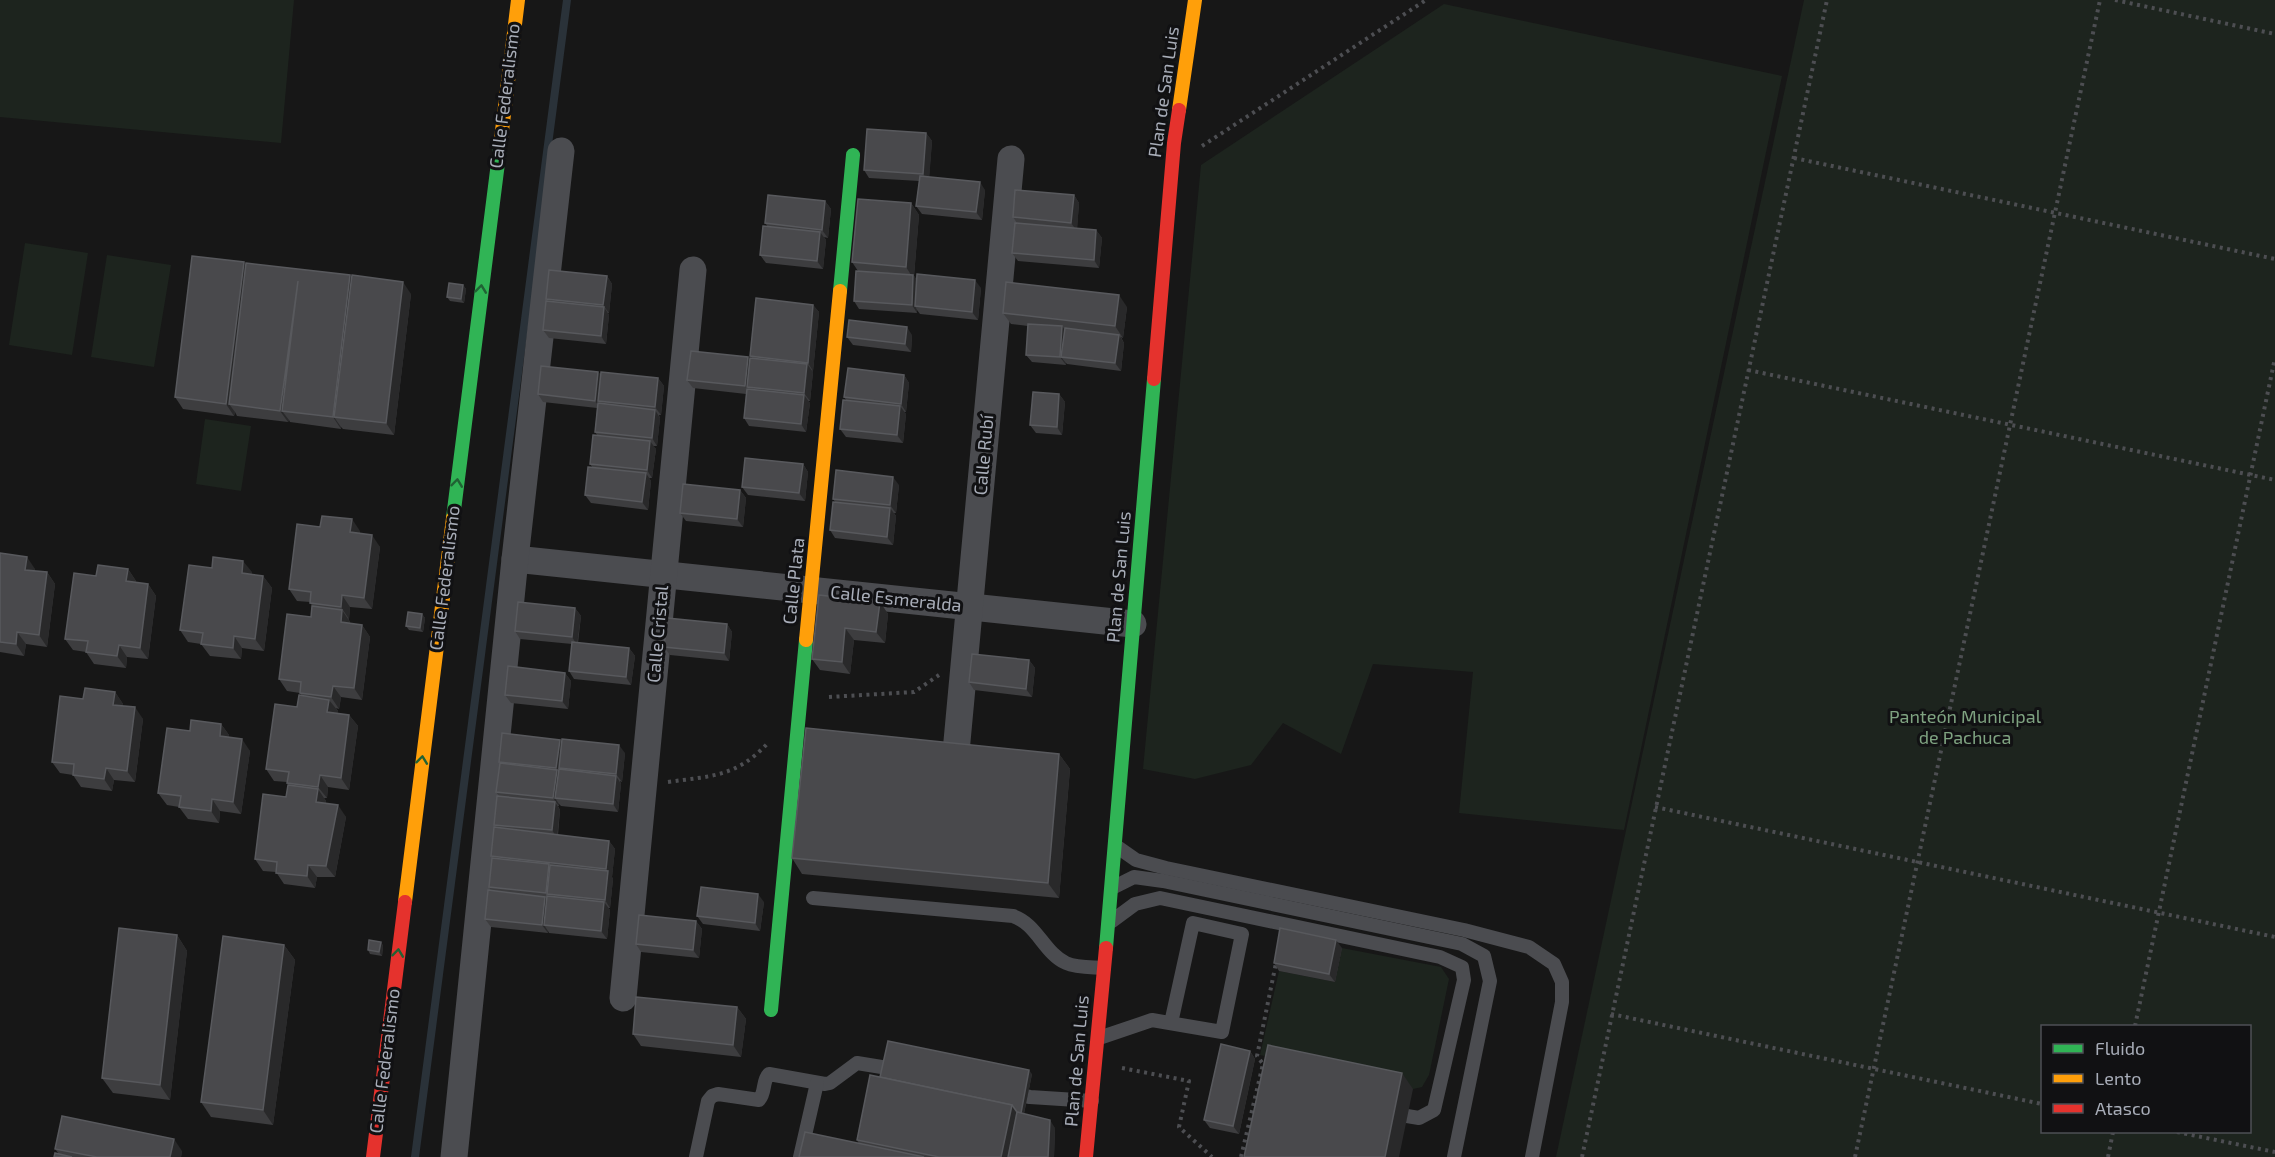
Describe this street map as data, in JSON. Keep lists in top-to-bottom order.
{
  "streets": {
    "street": [
      "Plan de San Luis",
      "Calle Federalismo",
      "Calle Rubí",
      "Calle Plata",
      "Calle Esmeralda",
      "Calle Cristal"
    ]
  },
  "crossings": [
    ["Plan de San Luis", "Calle Esmeralda"],
    ["Calle Rubí", "Calle Esmeralda"],
    ["Calle Plata", "Calle Esmeralda"],
    ["Calle Esmeralda", "Calle Cristal"]
  ],
  "parks": ["Panteón Municipal de Pachuca"],
  "legend": ["Fluido", "Lento", "Atasco"]
}
